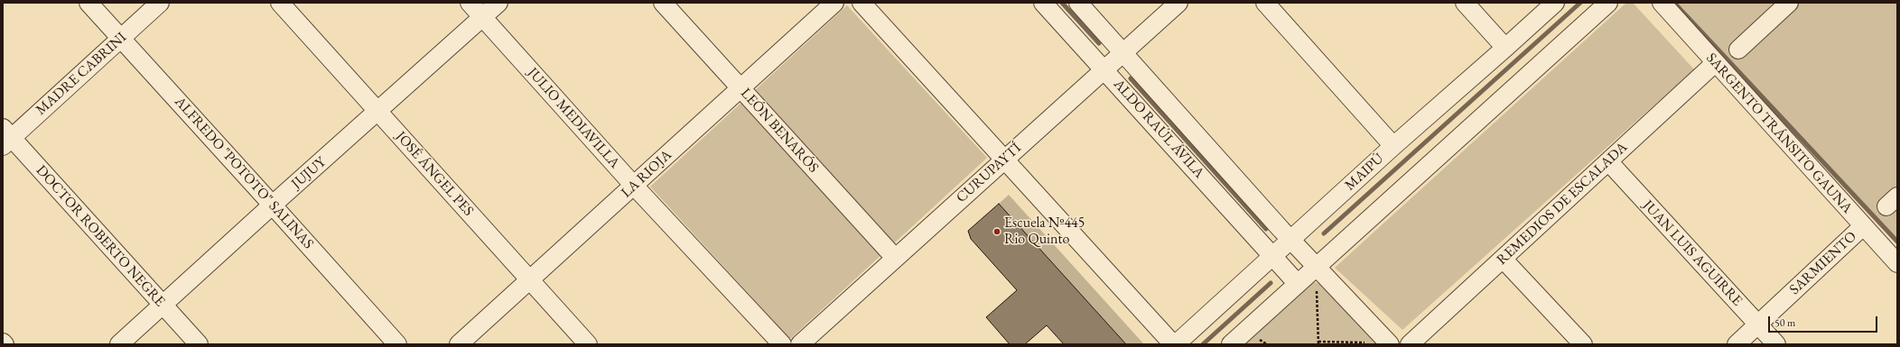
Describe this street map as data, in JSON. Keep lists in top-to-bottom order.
{
  "streets": {
    "street": [
      "MADRE CABRINI",
      "JULIO MEDIAVILLA",
      "ALDO RAÚL ÁVILA",
      "LEÓN BENARÓS",
      "SARGENTO TRÁNSITO GAUNA",
      "MAIPÚ",
      "ALFREDO \"POTOTO\" SALINAS",
      "JUJUY",
      "CURUPAYTÍ",
      "JOSÉ ÁNGEL PES",
      "LA RIOJA",
      "REMEDIOS DE ESCALADA",
      "DOCTOR ROBERTO NEGRE",
      "JUAN LUIS AGUIRRE",
      "SARMIENTO"
    ]
  },
  "crossings": [
    ["MADRE CABRINI", "ALFREDO \"POTOTO\" SALINAS"],
    ["MADRE CABRINI", "DOCTOR ROBERTO NEGRE"],
    ["JULIO MEDIAVILLA", "JUJUY"],
    ["JULIO MEDIAVILLA", "LA RIOJA"],
    ["ALDO RAÚL ÁVILA", "MAIPÚ"],
    ["ALDO RAÚL ÁVILA", "CURUPAYTÍ"],
    ["LEÓN BENARÓS", "CURUPAYTÍ"],
    ["LEÓN BENARÓS", "LA RIOJA"],
    ["SARGENTO TRÁNSITO GAUNA", "REMEDIOS DE ESCALADA"],
    ["SARGENTO TRÁNSITO GAUNA", "SARMIENTO"],
    ["ALFREDO \"POTOTO\" SALINAS", "JUJUY"],
    ["JUJUY", "JOSÉ ÁNGEL PES"],
    ["JUJUY", "DOCTOR ROBERTO NEGRE"],
    ["JOSÉ ÁNGEL PES", "LA RIOJA"],
    ["REMEDIOS DE ESCALADA", "JUAN LUIS AGUIRRE"],
    ["JUAN LUIS AGUIRRE", "SARMIENTO"]
  ],
  "places": ["Escuela Nº445 Rio Quinto"],
  "scale_bar": "50 m"
}
